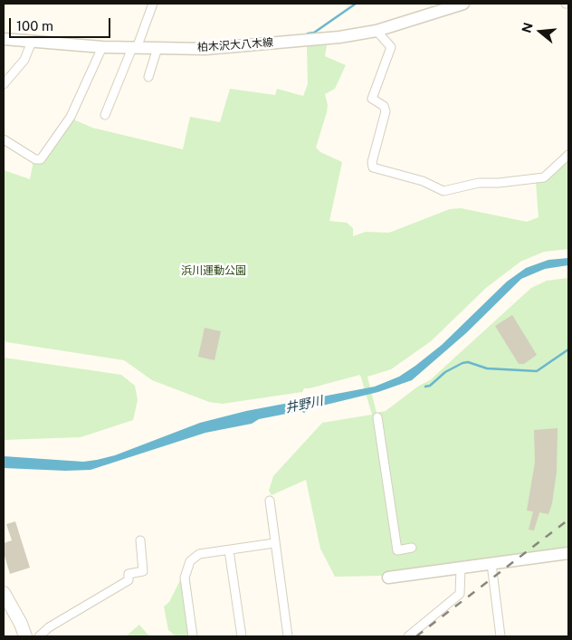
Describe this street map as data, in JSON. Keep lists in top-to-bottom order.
{
  "streets": {
    "main road": ["柏木沢大八木線"]
  },
  "water": ["井野川"],
  "parks": ["浜川運動公園"],
  "scale_bar": "100 m",
  "north": "left"
}
